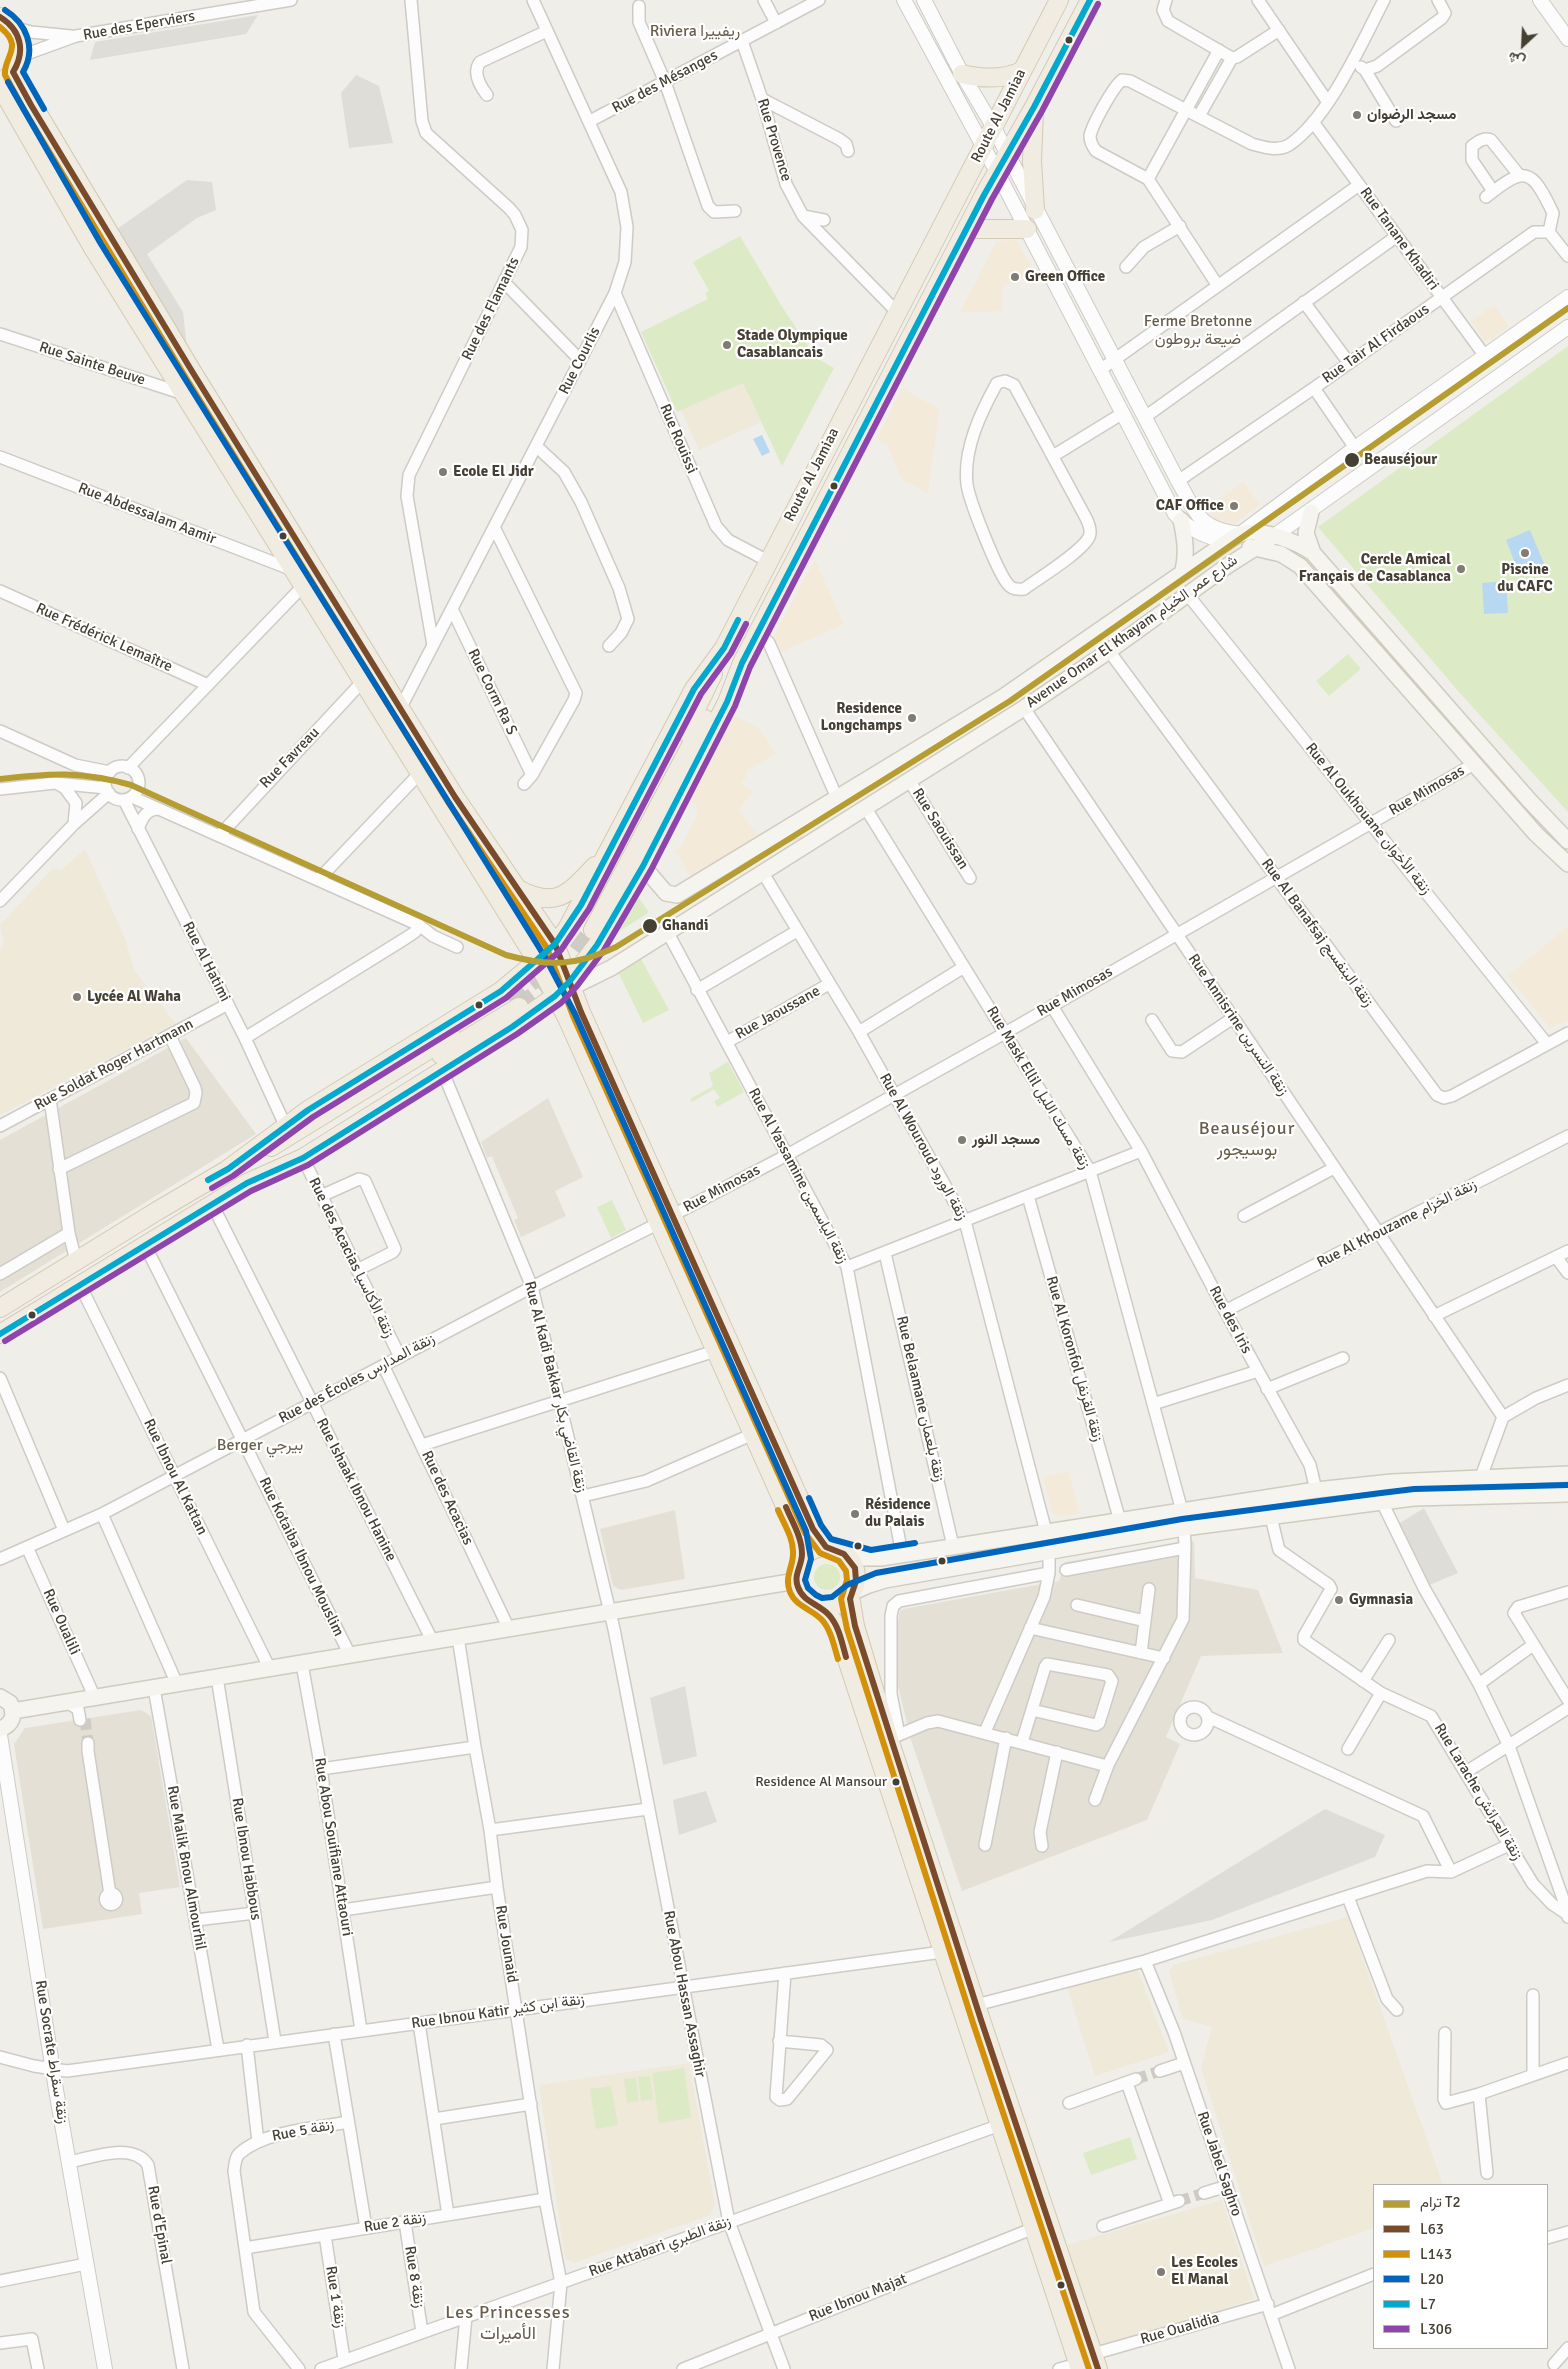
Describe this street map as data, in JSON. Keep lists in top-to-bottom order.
{
  "streets": {
    "main road": ["Route Al Jamiaa", "Avenue Omar El Khayam شارع عمر الخيام"],
    "street": [
      "Rue des Eperviers",
      "Rue des Mésanges",
      "Rue Provence",
      "Rue Tanane Khadiri",
      "Rue des Flamants",
      "Rue Tair Al Firdaous",
      "Rue Courlis",
      "Rue Sainte Beuve",
      "Rue Rouissi",
      "Rue Abdessalam Aamir",
      "Rue Frédérick Lemaître",
      "Rue Corm Ra S",
      "Rue Favreau",
      "Rue Mimosas",
      "Rue Al Oukhouane زنقة الأخوان",
      "Rue Saouissan",
      "Rue Al Banafsaj زنقة البنفسج",
      "Rue Al Hatimi",
      "Rue Jaoussane",
      "Rue Annisrine زنقة النسرين",
      "Rue Soldat Roger Hartmann",
      "Rue Mask Ellil زنقة مسك الليل",
      "Rue Al Wouroud زنقة الورود",
      "Rue Al Yassamine زنقة الياسمين",
      "Rue Al Khouzame زنقة الخزام",
      "Rue des Acacias زنقة الأكاسيا",
      "Rue des Iris",
      "Rue Al Koronfol زنقة القرنفل",
      "Rue des Écoles زنقة المدارس",
      "Rue Al Kadi Bakkar زنقة القاضي بكار",
      "Rue Belaamane زنقة بلعمان",
      "Rue Ibnou Al Kattan",
      "Rue Ishaak Ibnou Hanine",
      "Rue des Acacias",
      "Rue Kotaiba Ibnou Mouslim",
      "Rue Oualili",
      "Rue Larache زنقة العرائش",
      "Rue Abou Souifiane Attaouri",
      "Rue Ibnou Habbous",
      "Rue Malik Bnou Almourhil",
      "Rue Jounaid",
      "Rue Abou Hassan Assaghir",
      "Rue Ibnou Katir زنقة ابن كثير",
      "Rue Socrate زنقة سقراط",
      "Rue 5 زنقة",
      "Rue Jabel Saghro",
      "Rue 2 زنقة",
      "Rue d'Epinal",
      "Rue Attabari زنقة الطبري",
      "Rue 8 زنقة",
      "Rue 1 زنقة",
      "Rue Ibnou Majat",
      "Rue Oualidia"
    ]
  },
  "crossings": [
    ["Rue des Mésanges", "Rue Provence"],
    ["Rue des Mésanges", "Rue Courlis"],
    ["Route Al Jamiaa", "Rue Provence"],
    ["Route Al Jamiaa", "Rue Rouissi"],
    ["Route Al Jamiaa", "Avenue Omar El Khayam شارع عمر الخيام"],
    ["Route Al Jamiaa", "Rue Al Hatimi"],
    ["Route Al Jamiaa", "Rue des Acacias زنقة الأكاسيا"],
    ["Route Al Jamiaa", "Rue Al Kadi Bakkar زنقة القاضي بكار"],
    ["Rue Tanane Khadiri", "Rue Tair Al Firdaous"],
    ["Rue Tanane Khadiri", "Avenue Omar El Khayam شارع عمر الخيام"],
    ["Rue des Flamants", "Rue Courlis"],
    ["Rue Courlis", "Rue Rouissi"],
    ["Rue Courlis", "Rue Corm Ra S"],
    ["Avenue Omar El Khayam شارع عمر الخيام", "Rue Al Oukhouane زنقة الأخوان"],
    ["Avenue Omar El Khayam شارع عمر الخيام", "Rue Saouissan"],
    ["Avenue Omar El Khayam شارع عمر الخيام", "Rue Al Banafsaj زنقة البنفسج"],
    ["Avenue Omar El Khayam شارع عمر الخيام", "Rue Annisrine زنقة النسرين"],
    ["Avenue Omar El Khayam شارع عمر الخيام", "Rue Mask Ellil زنقة مسك الليل"],
    ["Avenue Omar El Khayam شارع عمر الخيام", "Rue Al Wouroud زنقة الورود"],
    ["Avenue Omar El Khayam شارع عمر الخيام", "Rue Al Yassamine زنقة الياسمين"],
    ["Rue Mimosas", "Rue Al Oukhouane زنقة الأخوان"],
    ["Rue Mimosas", "Rue Al Banafsaj زنقة البنفسج"],
    ["Rue Mimosas", "Rue Annisrine زنقة النسرين"],
    ["Rue Mimosas", "Rue Mask Ellil زنقة مسك الليل"],
    ["Rue Mimosas", "Rue Al Wouroud زنقة الورود"],
    ["Rue Mimosas", "Rue Al Yassamine زنقة الياسمين"],
    ["Rue Mimosas", "Rue des Iris"],
    ["Rue Mimosas", "Rue des Écoles زنقة المدارس"],
    ["Rue Al Oukhouane زنقة الأخوان", "Rue Al Banafsaj زنقة البنفسج"],
    ["Rue Al Hatimi", "Rue Soldat Roger Hartmann"],
    ["Rue Jaoussane", "Rue Al Wouroud زنقة الورود"],
    ["Rue Jaoussane", "Rue Al Yassamine زنقة الياسمين"],
    ["Rue Annisrine زنقة النسرين", "Rue Al Khouzame زنقة الخزام"],
    ["Rue Al Khouzame زنقة الخزام", "Rue des Iris"],
    ["Rue des Acacias زنقة الأكاسيا", "Rue des Écoles زنقة المدارس"],
    ["Rue des Écoles زنقة المدارس", "Rue Al Kadi Bakkar زنقة القاضي بكار"],
    ["Rue des Écoles زنقة المدارس", "Rue Ibnou Al Kattan"],
    ["Rue des Écoles زنقة المدارس", "Rue Ishaak Ibnou Hanine"],
    ["Rue des Écoles زنقة المدارس", "Rue des Acacias"],
    ["Rue des Écoles زنقة المدارس", "Rue Kotaiba Ibnou Mouslim"],
    ["Rue des Écoles زنقة المدارس", "Rue Oualili"],
    ["Rue Al Kadi Bakkar زنقة القاضي بكار", "Rue Abou Hassan Assaghir"],
    ["Rue Abou Souifiane Attaouri", "Rue Ibnou Katir زنقة ابن كثير"],
    ["Rue Ibnou Habbous", "Rue Ibnou Katir زنقة ابن كثير"],
    ["Rue Malik Bnou Almourhil", "Rue Ibnou Katir زنقة ابن كثير"],
    ["Rue Jounaid", "Rue Ibnou Katir زنقة ابن كثير"],
    ["Rue Jounaid", "Rue 2 زنقة"],
    ["Rue Jounaid", "Rue Attabari زنقة الطبري"],
    ["Rue Abou Hassan Assaghir", "Rue Ibnou Katir زنقة ابن كثير"],
    ["Rue Abou Hassan Assaghir", "Rue Attabari زنقة الطبري"],
    ["Rue Abou Hassan Assaghir", "Rue Ibnou Majat"],
    ["Rue Ibnou Katir زنقة ابن كثير", "Rue Socrate زنقة سقراط"],
    ["Rue Socrate زنقة سقراط", "Rue d'Epinal"],
    ["Rue 5 زنقة", "Rue 2 زنقة"],
    ["Rue Jabel Saghro", "Rue Oualidia"],
    ["Rue 2 زنقة", "Rue 8 زنقة"],
    ["Rue 2 زنقة", "Rue 1 زنقة"],
    ["Rue Attabari زنقة الطبري", "Rue 8 زنقة"],
    ["Rue Attabari زنقة الطبري", "Rue 1 زنقة"]
  ],
  "districts": [
    "Riviera ريفييرا",
    "Ferme Bretonne ضيعة بروطون",
    "Beauséjour بوسيجور",
    "Berger بيرجي",
    "Les Princesses الأميرات"
  ],
  "places": [
    "مسجد الرضوان",
    "Green Office",
    "Stade Olympique Casablancais",
    "Beauséjour",
    "Ecole El Jidr",
    "CAF Office",
    "Piscine du CAFC",
    "Cercle Amical Français de Casablanca",
    "Residence Longchamps",
    "Ghandi",
    "Lycée Al Waha",
    "مسجد النور",
    "Résidence du Palais",
    "Gymnasia",
    "Residence Al Mansour",
    "Les Ecoles El Manal"
  ],
  "lines": [
    "transit line L7",
    "transit line L306",
    "transit line L20",
    "transit line L63",
    "transit line L143",
    "tram line T2"
  ],
  "legend": [
    "ترام T2",
    "L63",
    "L143",
    "L20",
    "L7",
    "L306"
  ],
  "north": "bottom left"
}
